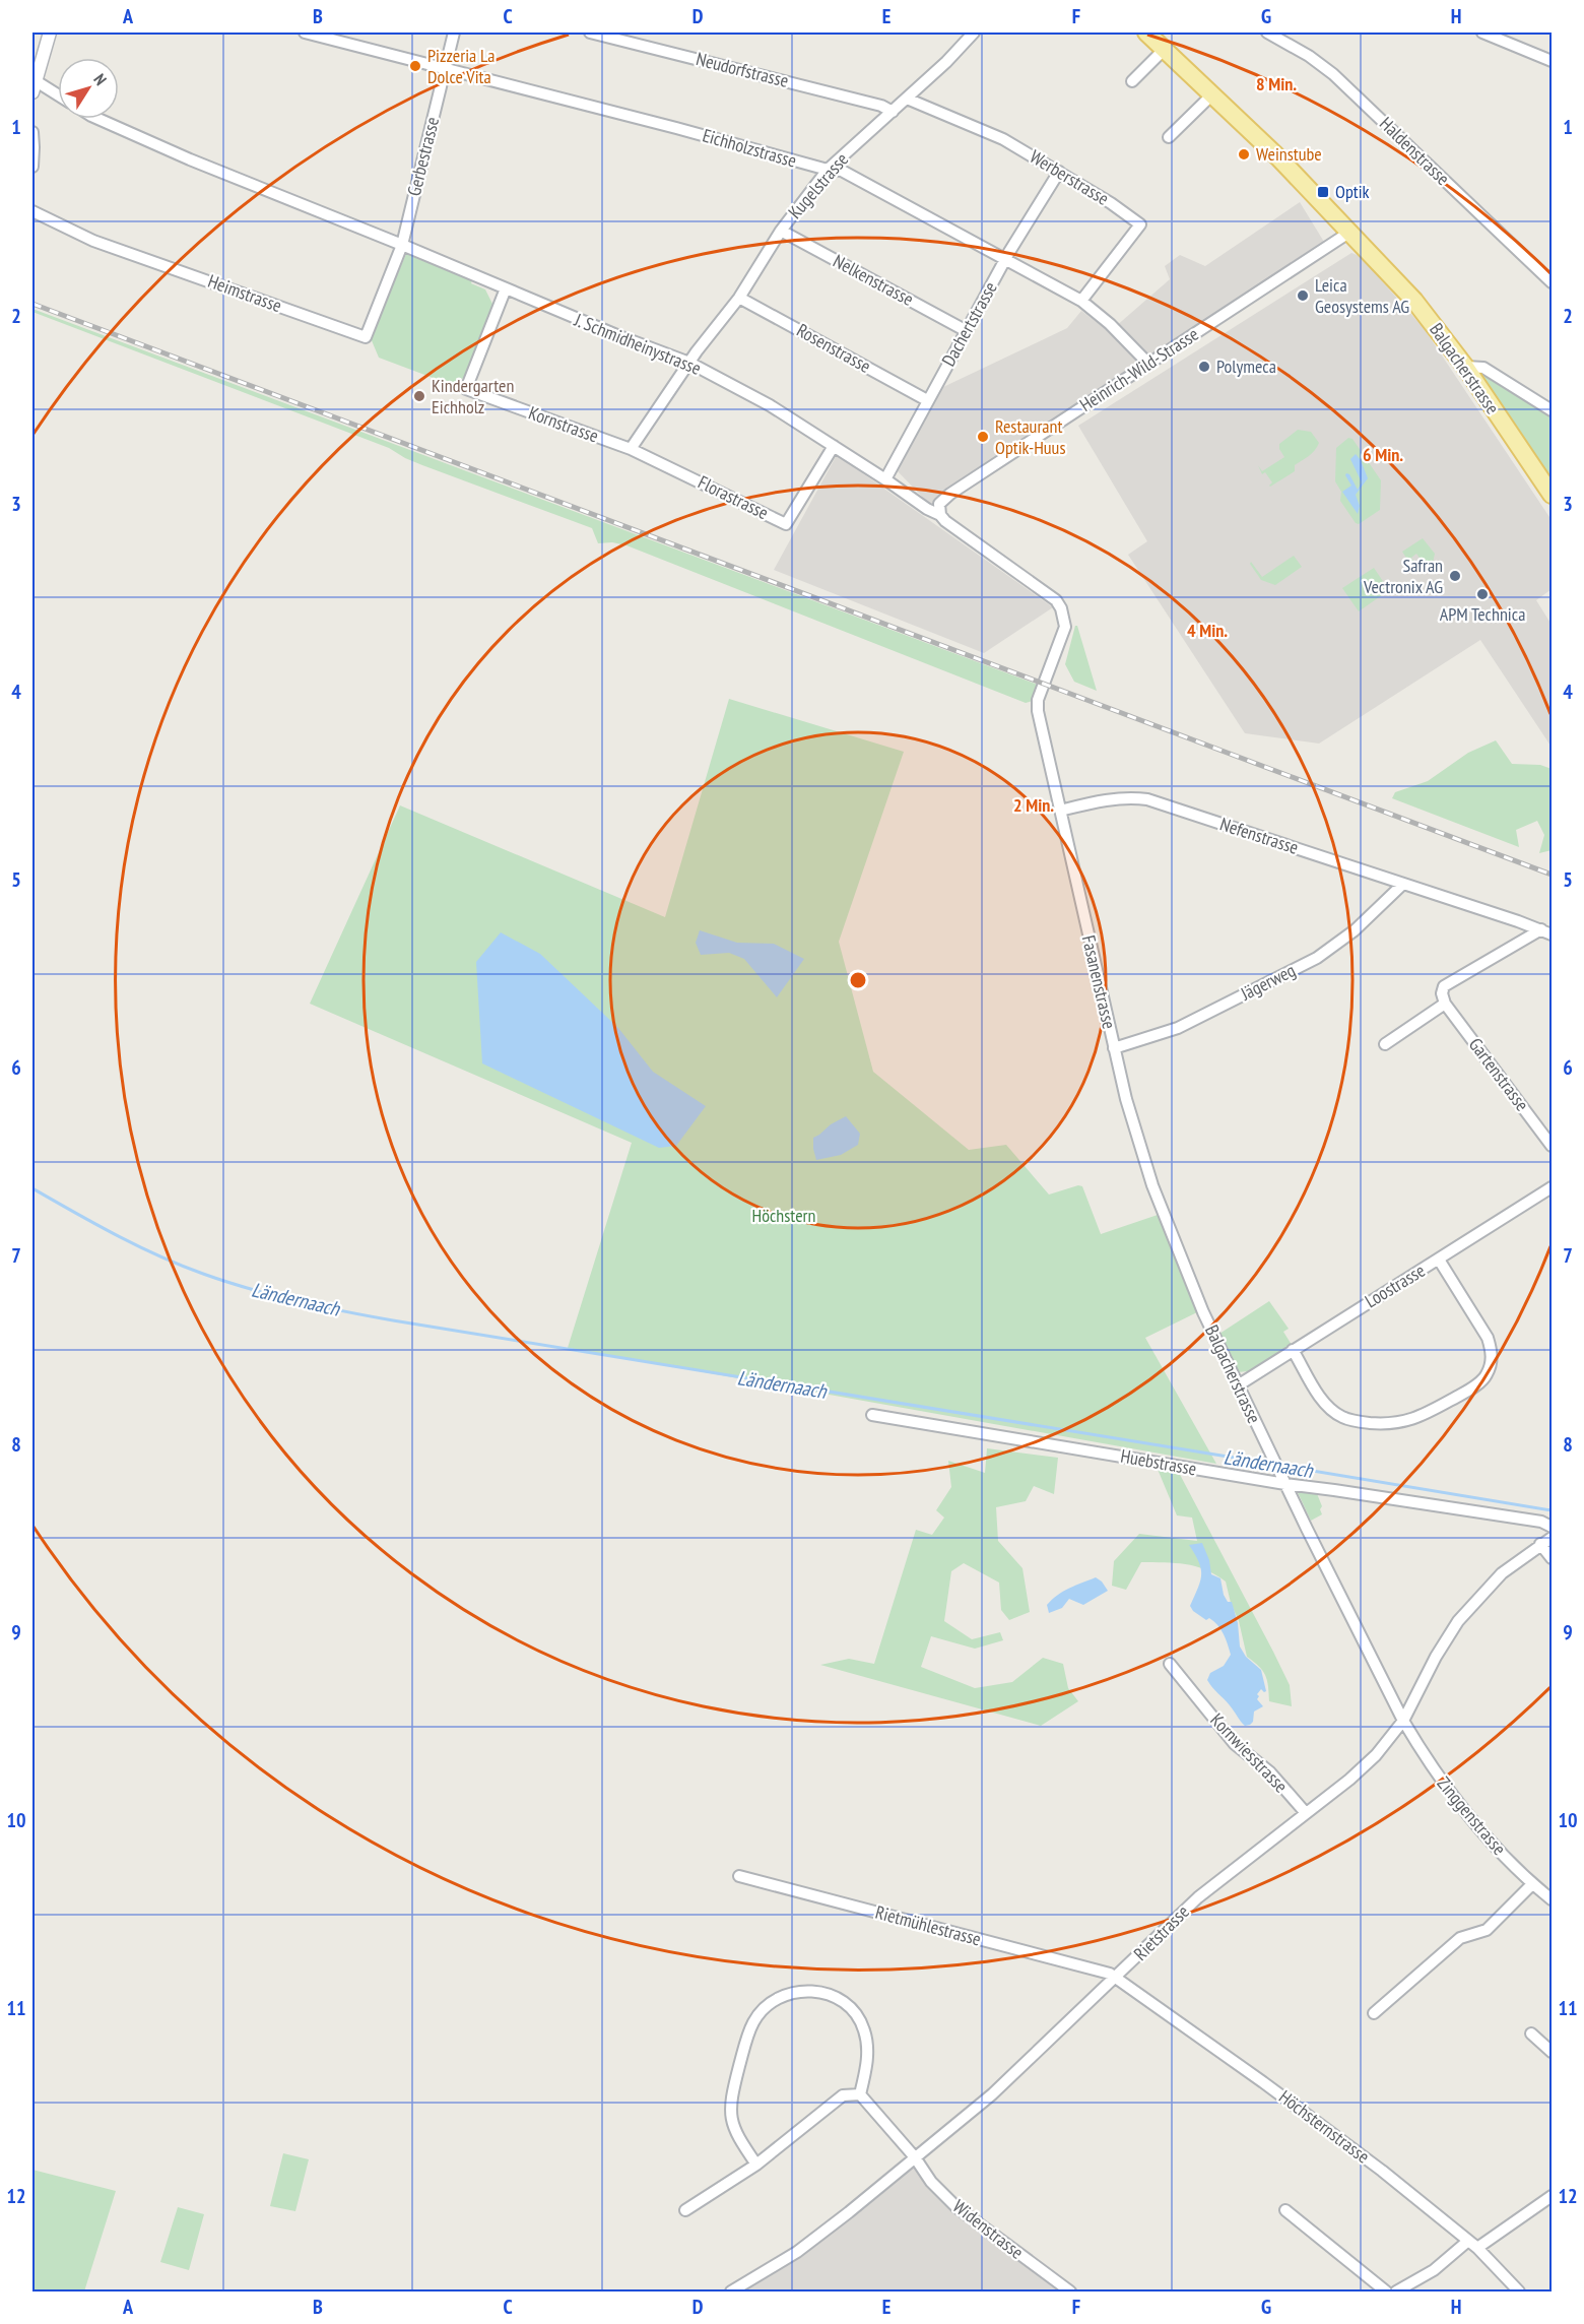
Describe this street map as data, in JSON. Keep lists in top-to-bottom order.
{
  "streets": {
    "main road": ["Balgacherstrasse"],
    "street": [
      "Neudorfstrasse",
      "Eichholzstrasse",
      "Haldenstrasse",
      "Gerbestrasse",
      "Werberstrasse",
      "Kugelstrasse",
      "Nelkenstrasse",
      "Heimstrasse",
      "Dachertstrasse",
      "J. Schmidheinystrasse",
      "Rosenstrasse",
      "Heinrich-Wild-Strasse",
      "Kornstrasse",
      "Florastrasse",
      "Nefenstrasse",
      "Fasanenstrasse",
      "Jägerweg",
      "Gartenstrasse",
      "Loostrasse",
      "Huebstrasse",
      "Kornwiesstrasse",
      "Zinggenstrasse",
      "Rietmühlestrasse",
      "Rietstrasse",
      "Höchsternstrasse",
      "Widenstrasse"
    ]
  },
  "crossings": [
    ["Neudorfstrasse", "Kugelstrasse"],
    ["Eichholzstrasse", "Gerbestrasse"],
    ["Eichholzstrasse", "Werberstrasse"],
    ["Eichholzstrasse", "Kugelstrasse"],
    ["Eichholzstrasse", "Dachertstrasse"],
    ["Eichholzstrasse", "Heinrich-Wild-Strasse"],
    ["Gerbestrasse", "Heimstrasse"],
    ["Gerbestrasse", "J. Schmidheinystrasse"],
    ["Werberstrasse", "Kugelstrasse"],
    ["Werberstrasse", "Dachertstrasse"],
    ["Kugelstrasse", "Nelkenstrasse"],
    ["Kugelstrasse", "J. Schmidheinystrasse"],
    ["Kugelstrasse", "Rosenstrasse"],
    ["Nelkenstrasse", "Dachertstrasse"],
    ["Heimstrasse", "J. Schmidheinystrasse"],
    ["Dachertstrasse", "J. Schmidheinystrasse"],
    ["Dachertstrasse", "Rosenstrasse"],
    ["J. Schmidheinystrasse", "Heinrich-Wild-Strasse"],
    ["J. Schmidheinystrasse", "Kornstrasse"],
    ["J. Schmidheinystrasse", "Florastrasse"],
    ["J. Schmidheinystrasse", "Nefenstrasse"],
    ["J. Schmidheinystrasse", "Fasanenstrasse"],
    ["Balgacherstrasse", "Heinrich-Wild-Strasse"],
    ["Balgacherstrasse", "Fasanenstrasse"],
    ["Balgacherstrasse", "Loostrasse"],
    ["Balgacherstrasse", "Huebstrasse"],
    ["Balgacherstrasse", "Zinggenstrasse"],
    ["Balgacherstrasse", "Rietstrasse"],
    ["Kornstrasse", "Florastrasse"],
    ["Nefenstrasse", "Fasanenstrasse"],
    ["Nefenstrasse", "Jägerweg"],
    ["Fasanenstrasse", "Jägerweg"],
    ["Kornwiesstrasse", "Rietstrasse"],
    ["Zinggenstrasse", "Rietstrasse"],
    ["Rietmühlestrasse", "Rietstrasse"],
    ["Rietmühlestrasse", "Höchsternstrasse"],
    ["Rietstrasse", "Höchsternstrasse"],
    ["Rietstrasse", "Widenstrasse"]
  ],
  "water": ["Ländernaach"],
  "parks": ["Höchstern"],
  "places": {
    "other": [
      "Pizzeria La Dolce Vita",
      "Weinstube",
      "Leica Geosystems AG",
      "Polymeca",
      "Kindergarten Eichholz",
      "Restaurant Optik-Huus",
      "Safran Vectronix AG",
      "APM Technica"
    ],
    "transit": ["Optik"]
  },
  "north": "top right",
  "grid": {
    "columns": [
      "A",
      "B",
      "C",
      "D",
      "E",
      "F",
      "G",
      "H"
    ],
    "rows": [
      "1",
      "2",
      "3",
      "4",
      "5",
      "6",
      "7",
      "8",
      "9",
      "10",
      "11",
      "12"
    ]
  },
  "rings": [
    "8 Min.",
    "6 Min.",
    "4 Min.",
    "2 Min."
  ]
}
